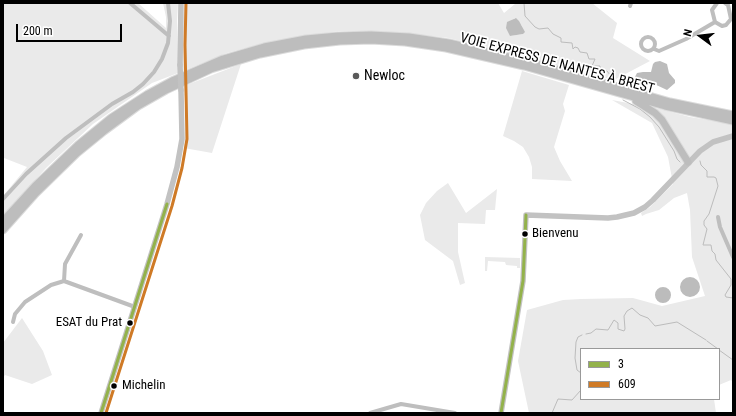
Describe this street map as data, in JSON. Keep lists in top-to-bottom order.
{
  "streets": {
    "highway": ["VOIE EXPRESS DE NANTES À BREST"]
  },
  "places": [
    "Newloc",
    "Bienvenu",
    "ESAT du Prat",
    "Michelin"
  ],
  "lines": ["transit line 609", "transit line 3"],
  "legend": ["3", "609"],
  "scale_bar": "200 m",
  "north": "left"
}
